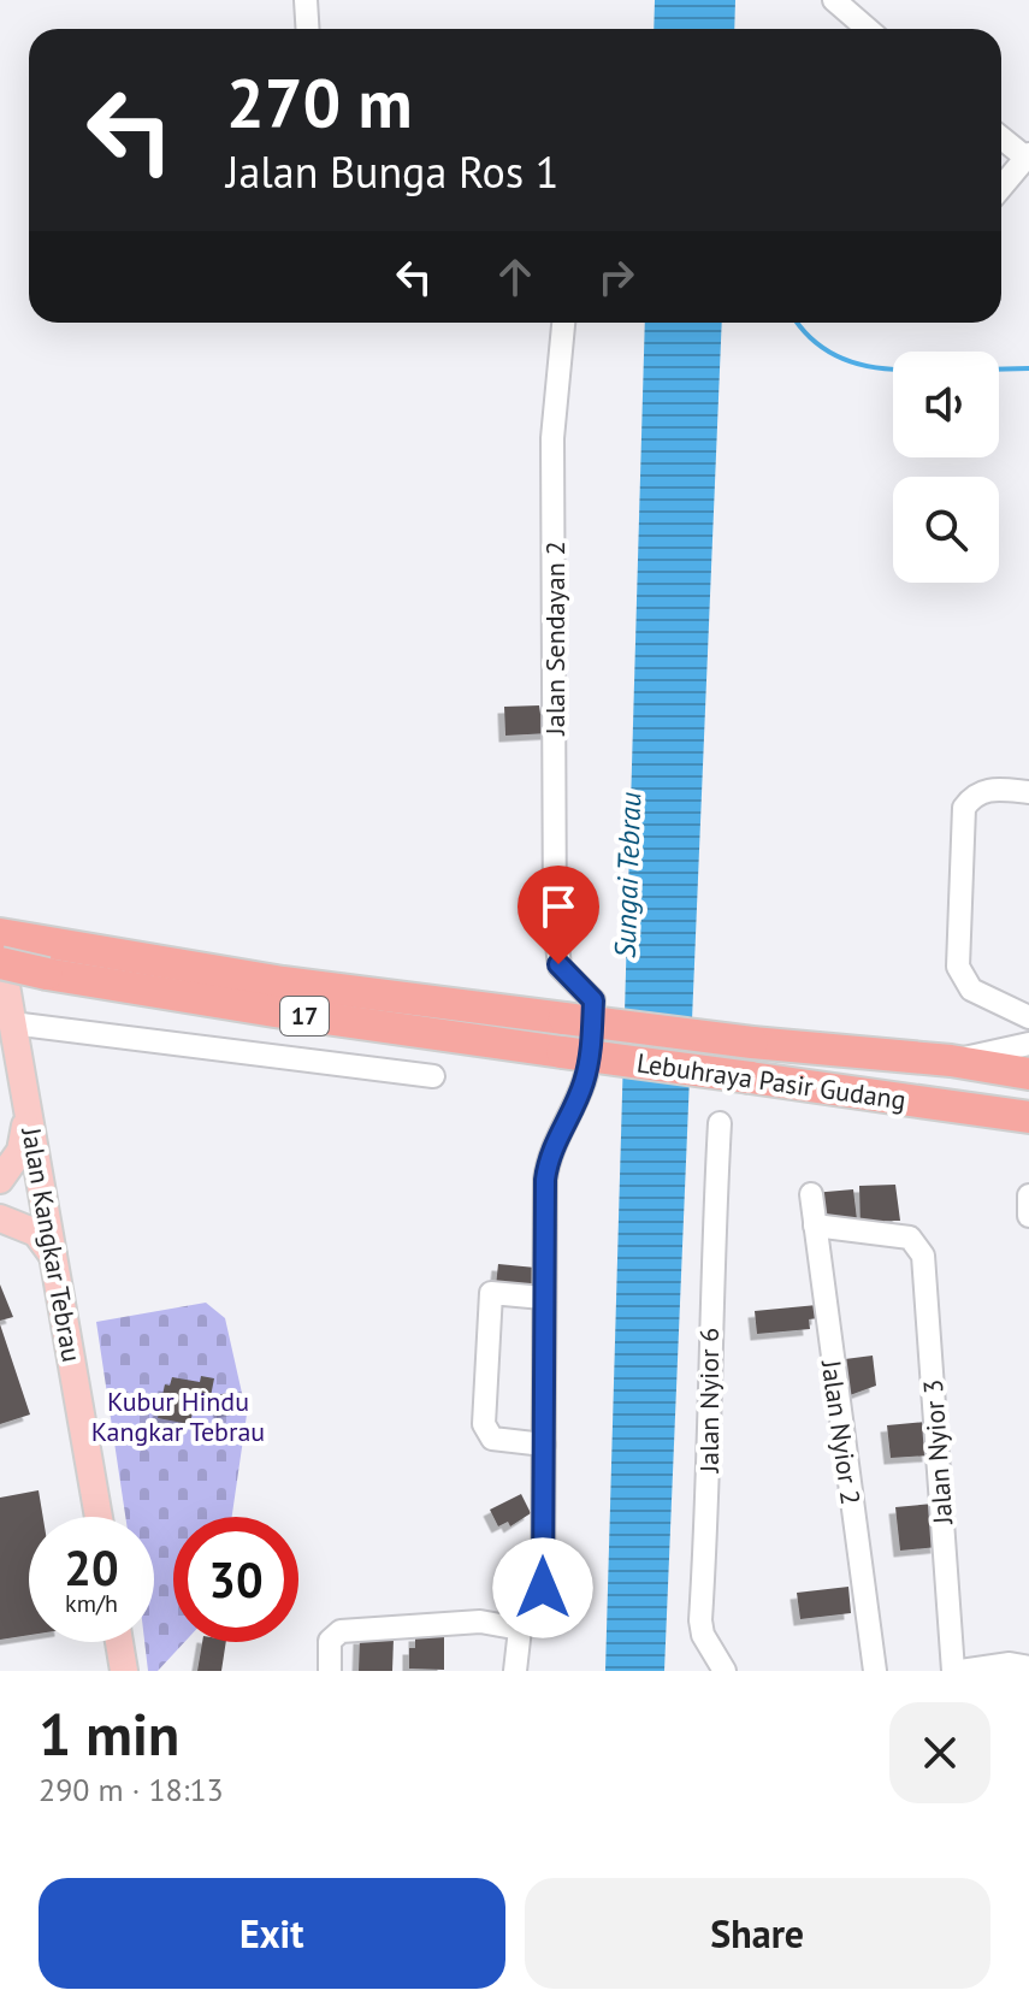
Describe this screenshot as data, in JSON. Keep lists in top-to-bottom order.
{
  "streets": {
    "highway": ["17", "Lebuhraya Pasir Gudang"],
    "main road": ["Jalan Kangkar Tebrau"],
    "street": [
      "Jalan Sendayan 2",
      "Jalan Nyior 6",
      "Jalan Nyior 2",
      "Jalan Nyior 3"
    ]
  },
  "crossings": [
    ["Jalan Nyior 2", "Jalan Nyior 3"]
  ],
  "water": ["Sungai Tebrau"],
  "parks": ["Kubur Hindu Kangkar Tebrau"],
  "page": {
    "turn": ["270 m", "Jalan Bunga Ros 1"],
    "speed": "20 km/h",
    "limit": "30",
    "heading": ["1 min", "290 m · 18:13"],
    "buttons": ["Exit", "Share"]
  }
}
